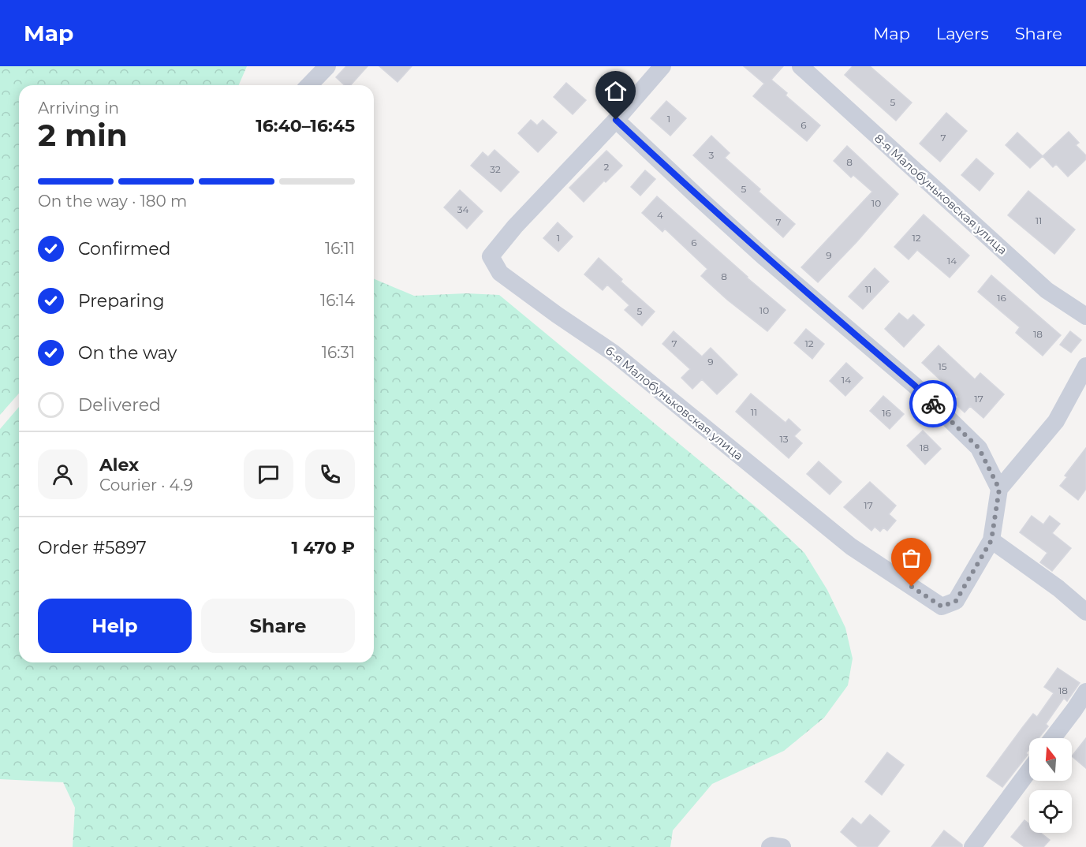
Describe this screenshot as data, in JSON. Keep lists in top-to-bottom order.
{
  "streets": {
    "street": ["8-я Малобуньковская улица", "6-я Малобуньковская улица"]
  },
  "house_numbers": [
    "5",
    "1",
    "6",
    "7",
    "3",
    "8",
    "2",
    "32",
    "5",
    "10",
    "34",
    "4",
    "11",
    "7",
    "1",
    "12",
    "6",
    "9",
    "14",
    "8",
    "11",
    "16",
    "10",
    "5",
    "18",
    "7",
    "12",
    "9",
    "15",
    "14",
    "17",
    "11",
    "16",
    "13",
    "18",
    "17",
    "18"
  ],
  "north": "top",
  "page": {
    "header": "Map",
    "nav": ["Map", "Layers", "Share"],
    "heading": ["2 min", "Arriving in", "16:40–16:45"],
    "panel": [
      "Alex",
      "Courier · 4.9",
      "Order #5897",
      "1 470 ₽"
    ],
    "bar": "On the way · 180 m",
    "list": [
      ["Confirmed", "16:11"],
      ["Preparing", "16:14"],
      ["On the way", "16:31"],
      "Delivered"
    ],
    "buttons": ["Help", "Share"]
  }
}
